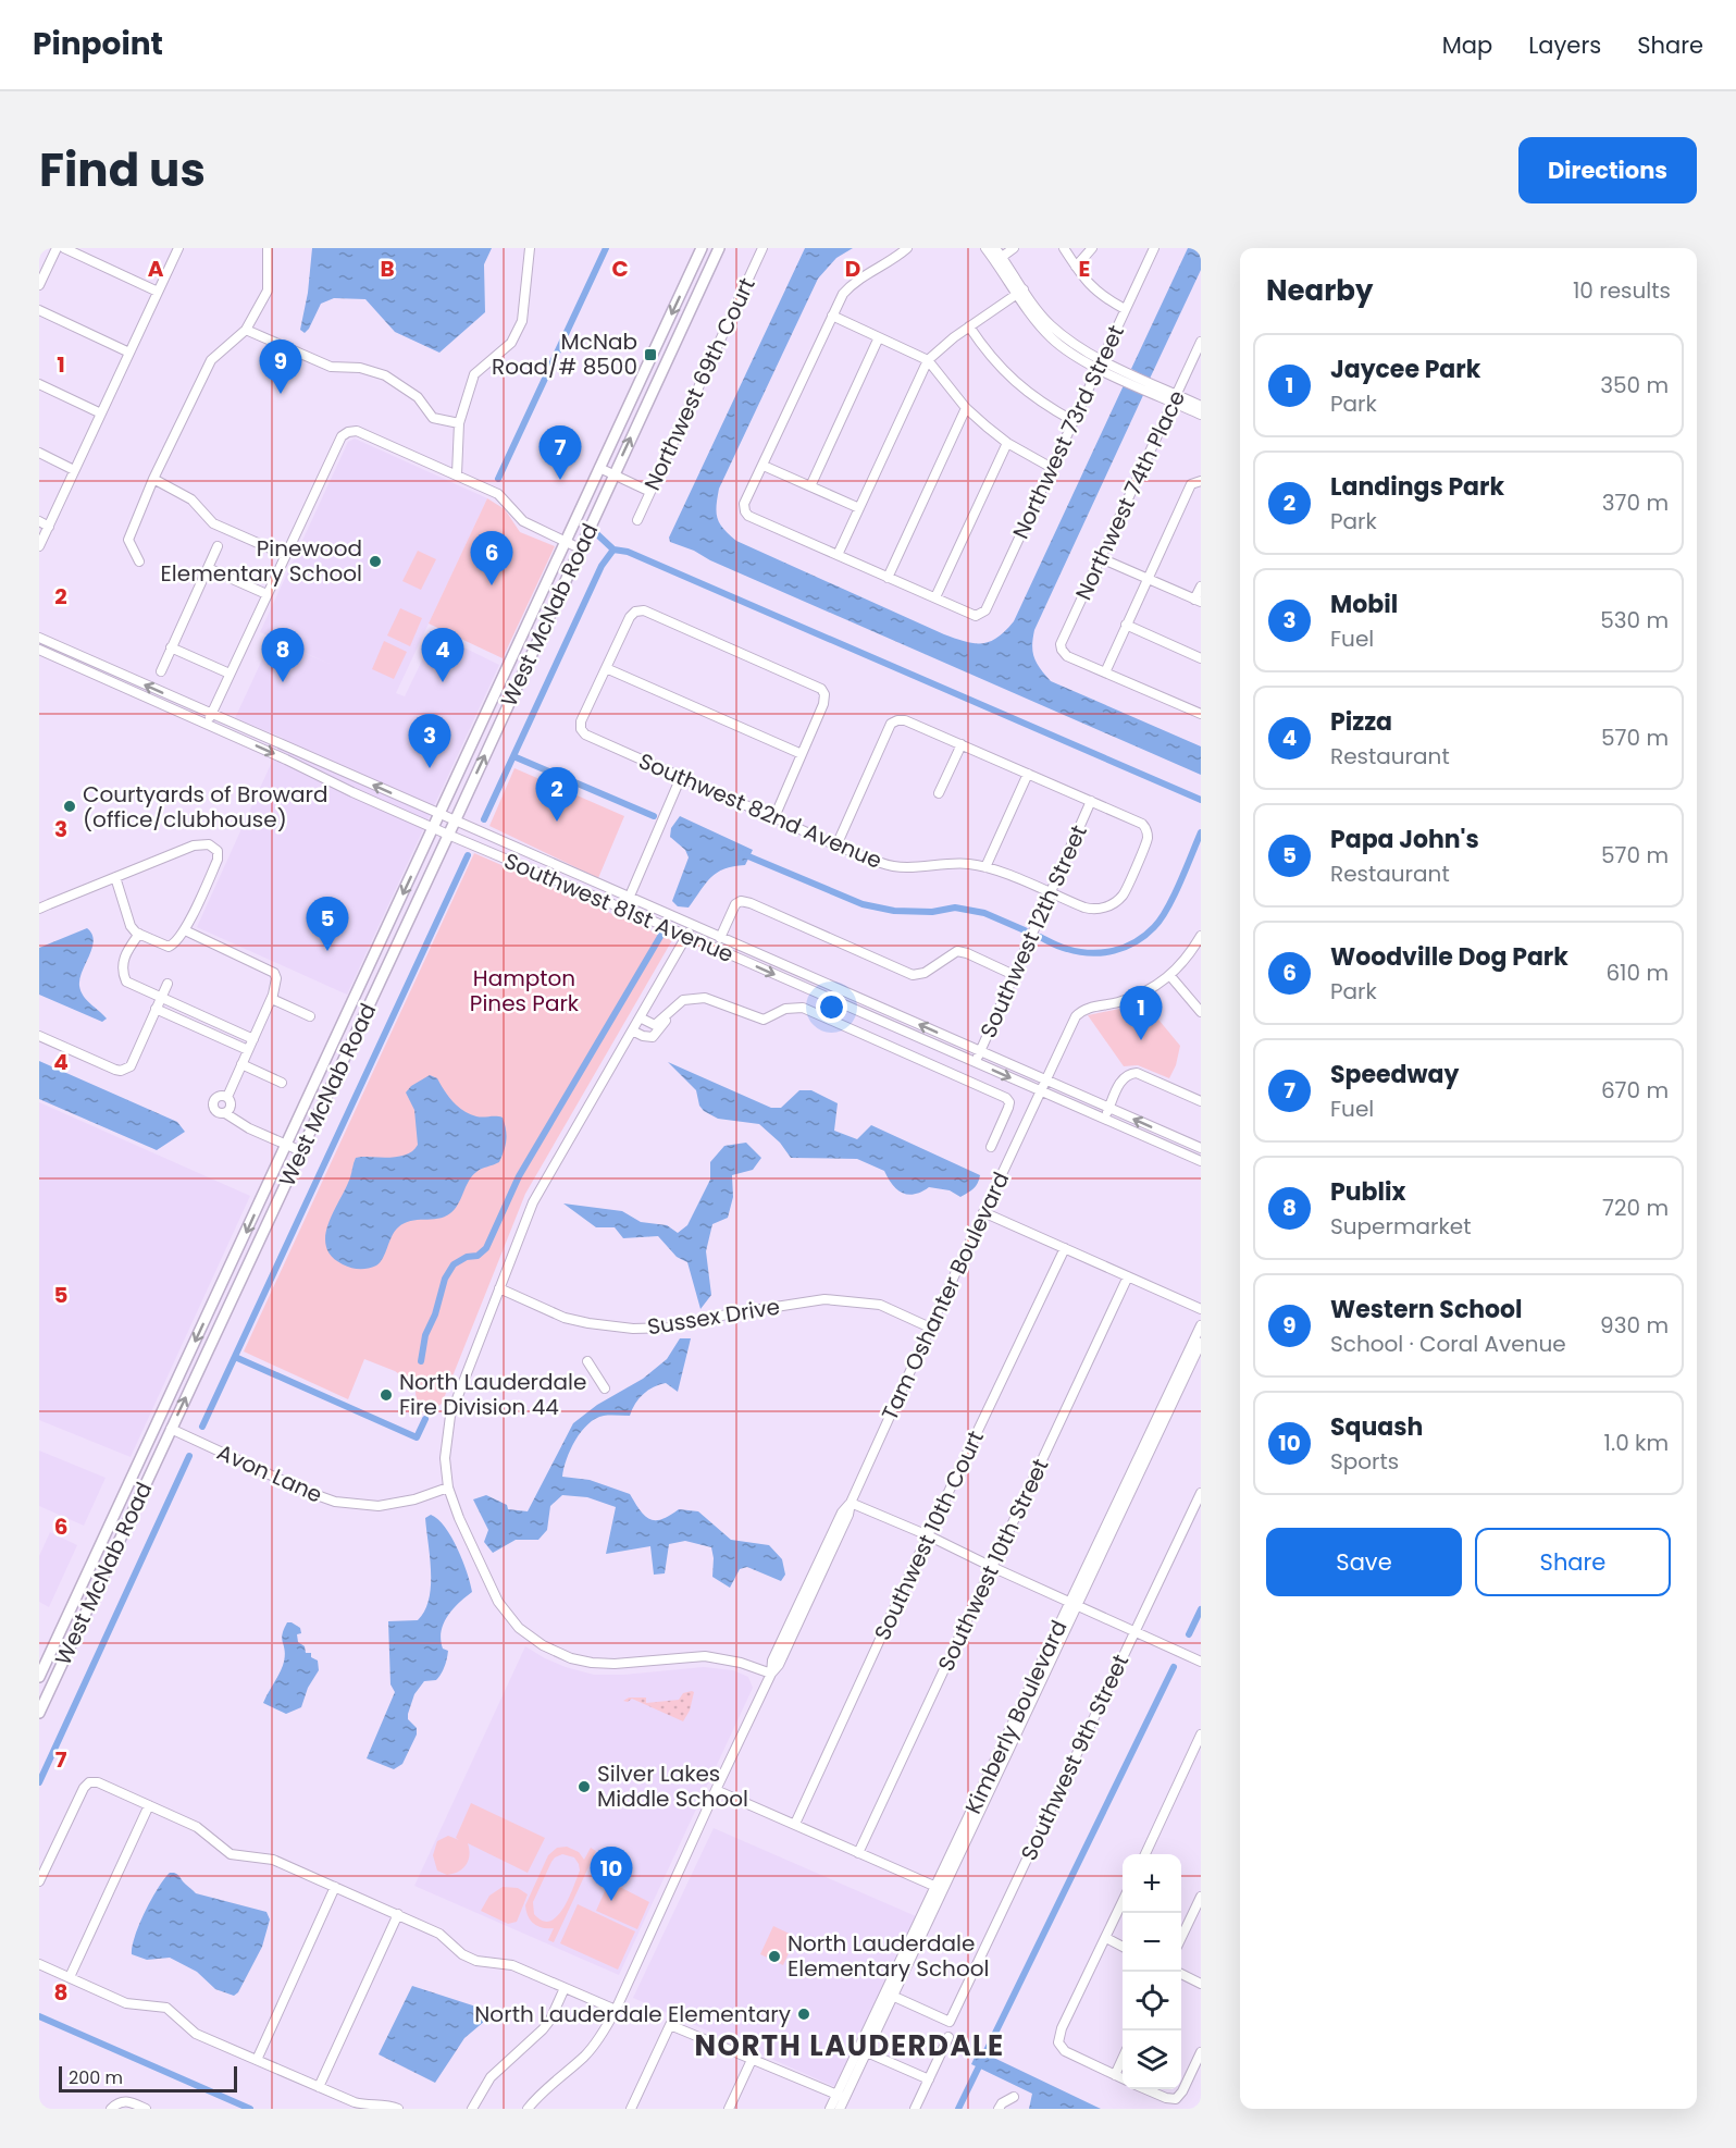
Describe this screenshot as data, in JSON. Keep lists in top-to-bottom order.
{
  "streets": {
    "main road": ["West McNab Road"],
    "street": [
      "Northwest 69th Court",
      "Northwest 73rd Street",
      "Northwest 74th Place",
      "Southwest 82nd Avenue",
      "Southwest 81st Avenue",
      "Southwest 12th Street",
      "Tam Oshanter Boulevard",
      "Sussex Drive",
      "Avon Lane",
      "Southwest 10th Court",
      "Southwest 10th Street",
      "Kimberly Boulevard",
      "Southwest 9th Street"
    ]
  },
  "crossings": [
    ["West McNab Road", "Southwest 81st Avenue"],
    ["West McNab Road", "Avon Lane"],
    ["Southwest 82nd Avenue", "Southwest 12th Street"],
    ["Southwest 81st Avenue", "Southwest 12th Street"],
    ["Southwest 81st Avenue", "Tam Oshanter Boulevard"],
    ["Tam Oshanter Boulevard", "Sussex Drive"],
    ["Kimberly Boulevard", "Southwest 9th Street"]
  ],
  "districts": ["NORTH LAUDERDALE"],
  "parks": ["Hampton Pines Park"],
  "places": {
    "transit": ["McNab Road/# 8500"],
    "other": [
      "Pinewood Elementary School",
      "Courtyards of Broward (office/clubhouse)",
      "North Lauderdale Fire Division 44",
      "Silver Lakes Middle School",
      "North Lauderdale Elementary School",
      "North Lauderdale Elementary"
    ]
  },
  "scale_bar": "200 m",
  "page": {
    "header": "Pinpoint",
    "nav": ["Map", "Layers", "Share"],
    "title": "Find us",
    "buttons": [
      "Directions",
      ["Save", "Share"]
    ],
    "heading": ["Nearby", "10 results"],
    "list": [
      {
        "mark": "1",
        "name": "Jaycee Park",
        "note": "Park",
        "value": "350 m"
      },
      {
        "mark": "2",
        "name": "Landings Park",
        "note": "Park",
        "value": "370 m"
      },
      {
        "mark": "3",
        "name": "Mobil",
        "note": "Fuel",
        "value": "530 m"
      },
      {
        "mark": "4",
        "name": "Pizza",
        "note": "Restaurant",
        "value": "570 m"
      },
      {
        "mark": "5",
        "name": "Papa John's",
        "note": "Restaurant",
        "value": "570 m"
      },
      {
        "mark": "6",
        "name": "Woodville Dog Park",
        "note": "Park",
        "value": "610 m"
      },
      {
        "mark": "7",
        "name": "Speedway",
        "note": "Fuel",
        "value": "670 m"
      },
      {
        "mark": "8",
        "name": "Publix",
        "note": "Supermarket",
        "value": "720 m"
      },
      {
        "mark": "9",
        "name": "Western School",
        "note": "School · Coral Avenue",
        "value": "930 m"
      },
      {
        "mark": "10",
        "name": "Squash",
        "note": "Sports",
        "value": "1.0 km"
      }
    ],
    "pins": [
      "9",
      "7",
      "6",
      "4",
      "8",
      "3",
      "2",
      "5",
      "1",
      "10"
    ],
    "map_buttons": ["+", "−"],
    "scale": "200 m"
  },
  "grid": {
    "columns": [
      "A",
      "B",
      "C",
      "D",
      "E"
    ],
    "rows": [
      "1",
      "2",
      "3",
      "4",
      "5",
      "6",
      "7",
      "8"
    ]
  }
}
